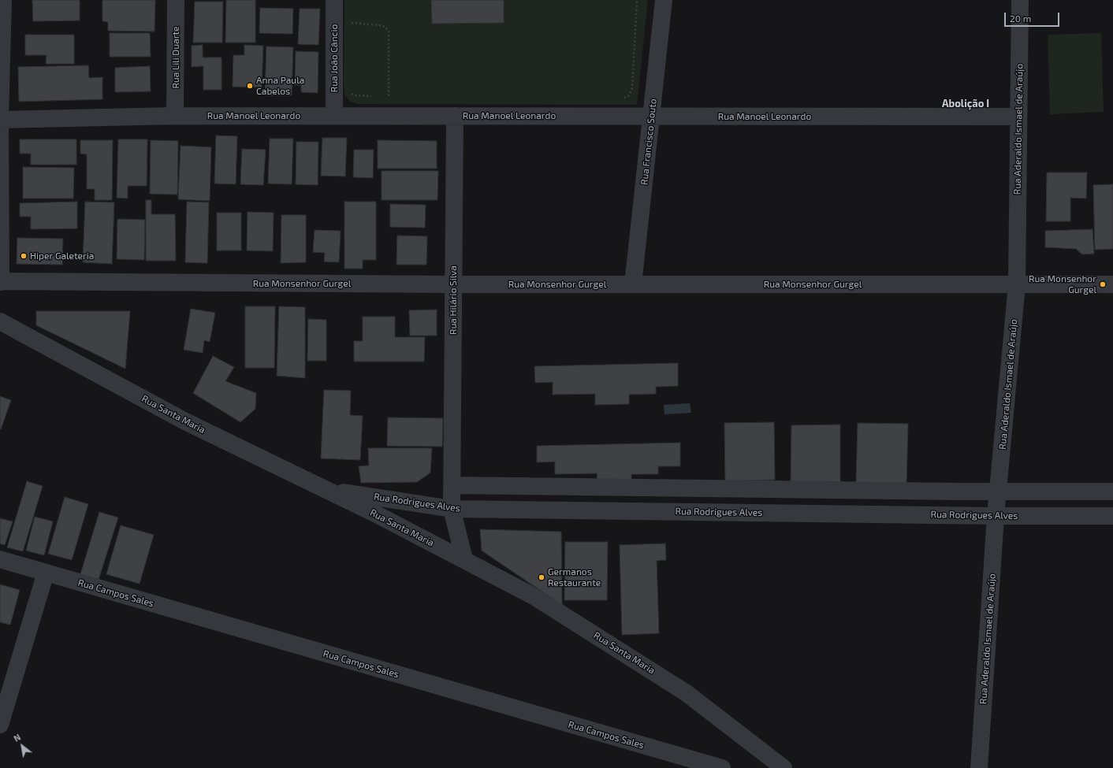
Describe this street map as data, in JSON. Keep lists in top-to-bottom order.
{
  "streets": {
    "street": [
      "Rua Lili Duarte",
      "Rua João Câncio",
      "Rua Manoel Leonardo",
      "Rua Aderaldo Ismael de Araújo",
      "Rua Francisco Souto",
      "Rua Monsenhor Gurgel",
      "Rua Hilário Silva",
      "Rua Santa Maria",
      "Rua Rodrigues Alves",
      "Rua Campos Sales"
    ]
  },
  "crossings": [
    ["Rua Lili Duarte", "Rua Manoel Leonardo"],
    ["Rua João Câncio", "Rua Manoel Leonardo"],
    ["Rua Manoel Leonardo", "Rua Aderaldo Ismael de Araújo"],
    ["Rua Manoel Leonardo", "Rua Francisco Souto"],
    ["Rua Manoel Leonardo", "Rua Hilário Silva"],
    ["Rua Aderaldo Ismael de Araújo", "Rua Monsenhor Gurgel"],
    ["Rua Aderaldo Ismael de Araújo", "Rua Rodrigues Alves"],
    ["Rua Francisco Souto", "Rua Monsenhor Gurgel"],
    ["Rua Monsenhor Gurgel", "Rua Hilário Silva"],
    ["Rua Hilário Silva", "Rua Santa Maria"],
    ["Rua Hilário Silva", "Rua Rodrigues Alves"],
    ["Rua Santa Maria", "Rua Rodrigues Alves"]
  ],
  "districts": ["Abolição I"],
  "places": [
    "Anna Paula Cabelos",
    "Hiper Galeteria",
    "Rua Monsenhor Gurgel",
    "Germanos Restaurante"
  ],
  "scale_bar": "20 m",
  "north": "top left"
}
